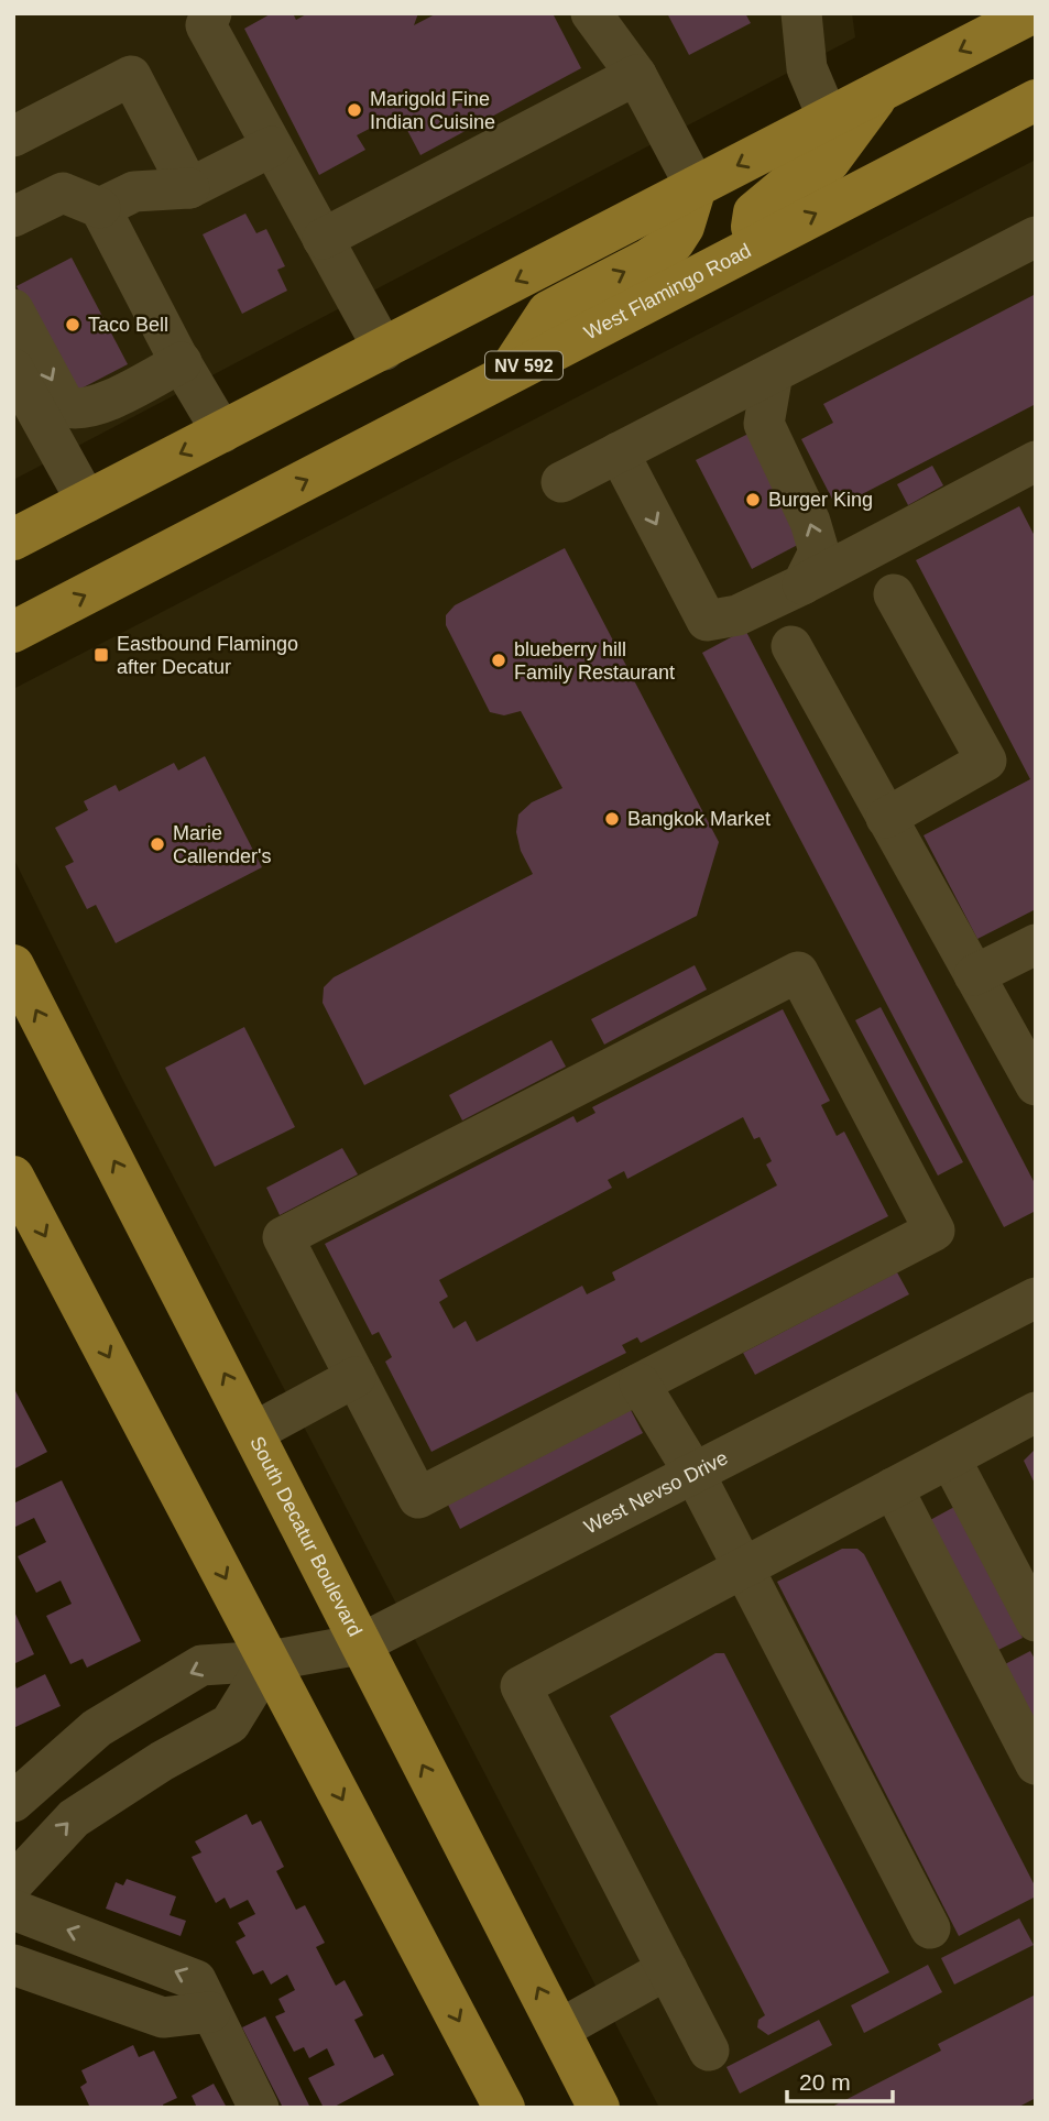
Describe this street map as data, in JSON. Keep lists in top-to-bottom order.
{
  "streets": {
    "main road": ["West Flamingo Road", "NV 592", "South Decatur Boulevard"],
    "street": ["West Nevso Drive"]
  },
  "crossings": [
    ["West Nevso Drive", "South Decatur Boulevard"]
  ],
  "places": {
    "other": [
      "Marigold Fine Indian Cuisine",
      "Taco Bell",
      "Burger King",
      "blueberry hill Family Restaurant",
      "Bangkok Market",
      "Marie Callender's"
    ],
    "transit": ["Eastbound Flamingo after Decatur"]
  },
  "scale_bar": "20 m"
}
